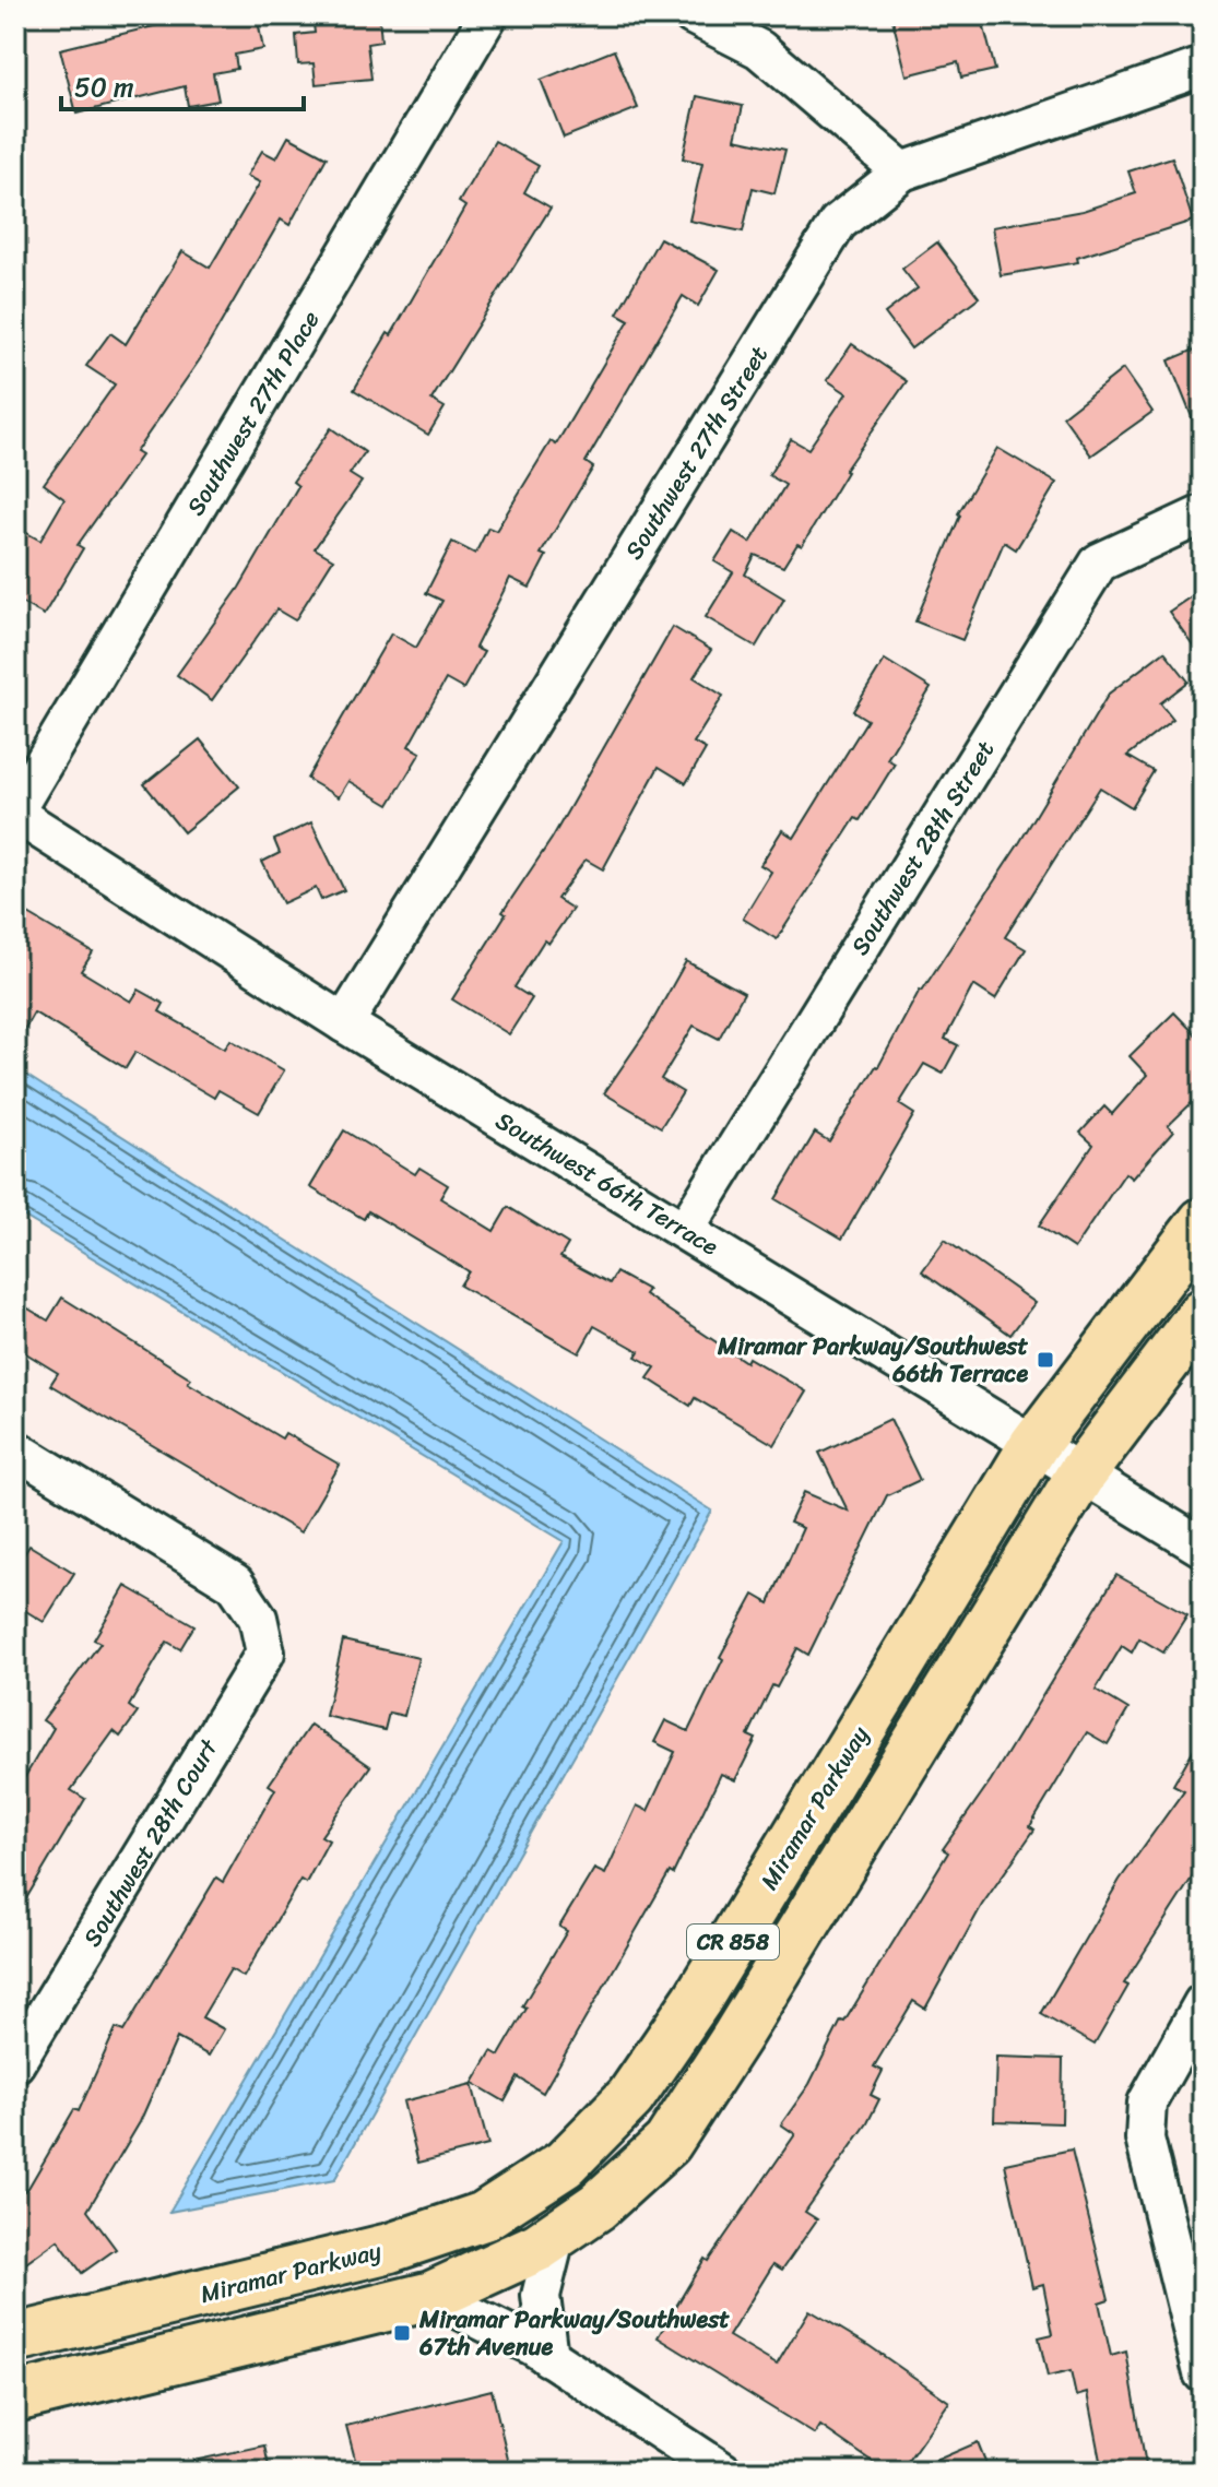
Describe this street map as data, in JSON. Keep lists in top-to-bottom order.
{
  "streets": {
    "main road": ["Miramar Parkway", "CR 858"],
    "street": [
      "Southwest 27th Place",
      "Southwest 27th Street",
      "Southwest 28th Street",
      "Southwest 66th Terrace",
      "Southwest 28th Court"
    ]
  },
  "crossings": [
    ["Southwest 27th Place", "Southwest 66th Terrace"],
    ["Southwest 27th Street", "Southwest 66th Terrace"],
    ["Southwest 28th Street", "Southwest 66th Terrace"],
    ["Southwest 66th Terrace", "Miramar Parkway"],
    ["Southwest 66th Terrace", "CR 858"]
  ],
  "places": {
    "transit": ["Miramar Parkway/Southwest 66th Terrace", "Miramar Parkway/Southwest 67th Avenue"]
  },
  "scale_bar": "50 m"
}
